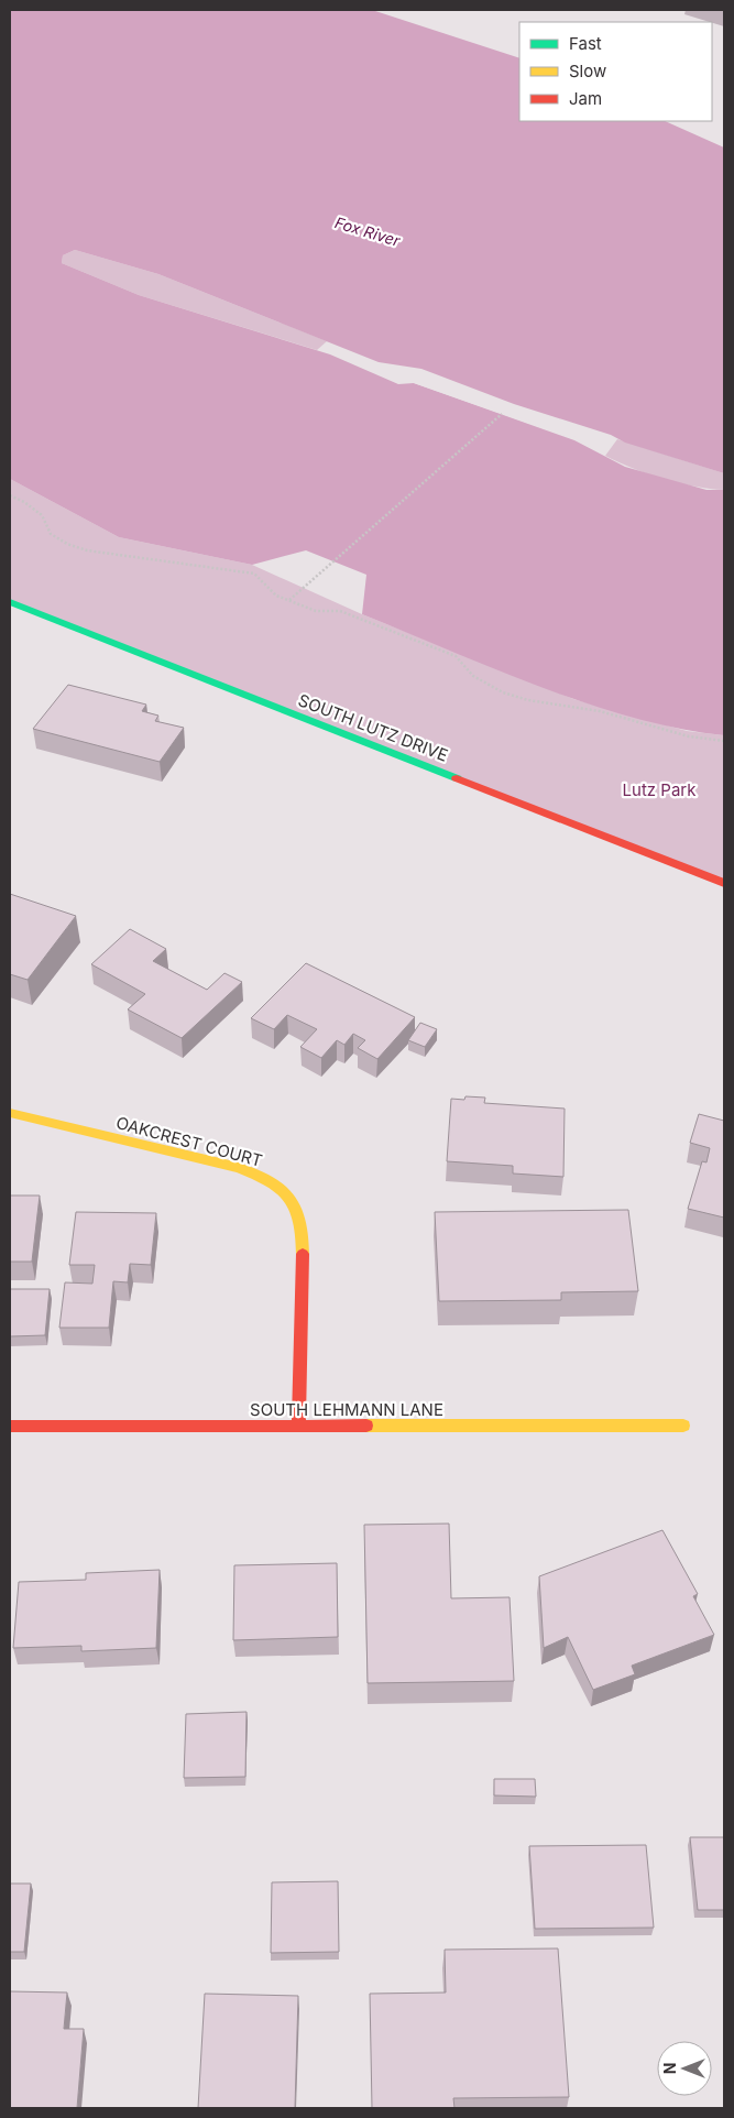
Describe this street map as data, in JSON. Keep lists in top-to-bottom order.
{
  "streets": {
    "street": ["SOUTH LUTZ DRIVE", "OAKCREST COURT", "SOUTH LEHMANN LANE"]
  },
  "crossings": [
    ["OAKCREST COURT", "SOUTH LEHMANN LANE"]
  ],
  "water": ["Fox River"],
  "parks": ["Lutz Park"],
  "legend": ["Fast", "Slow", "Jam"],
  "north": "left"
}
